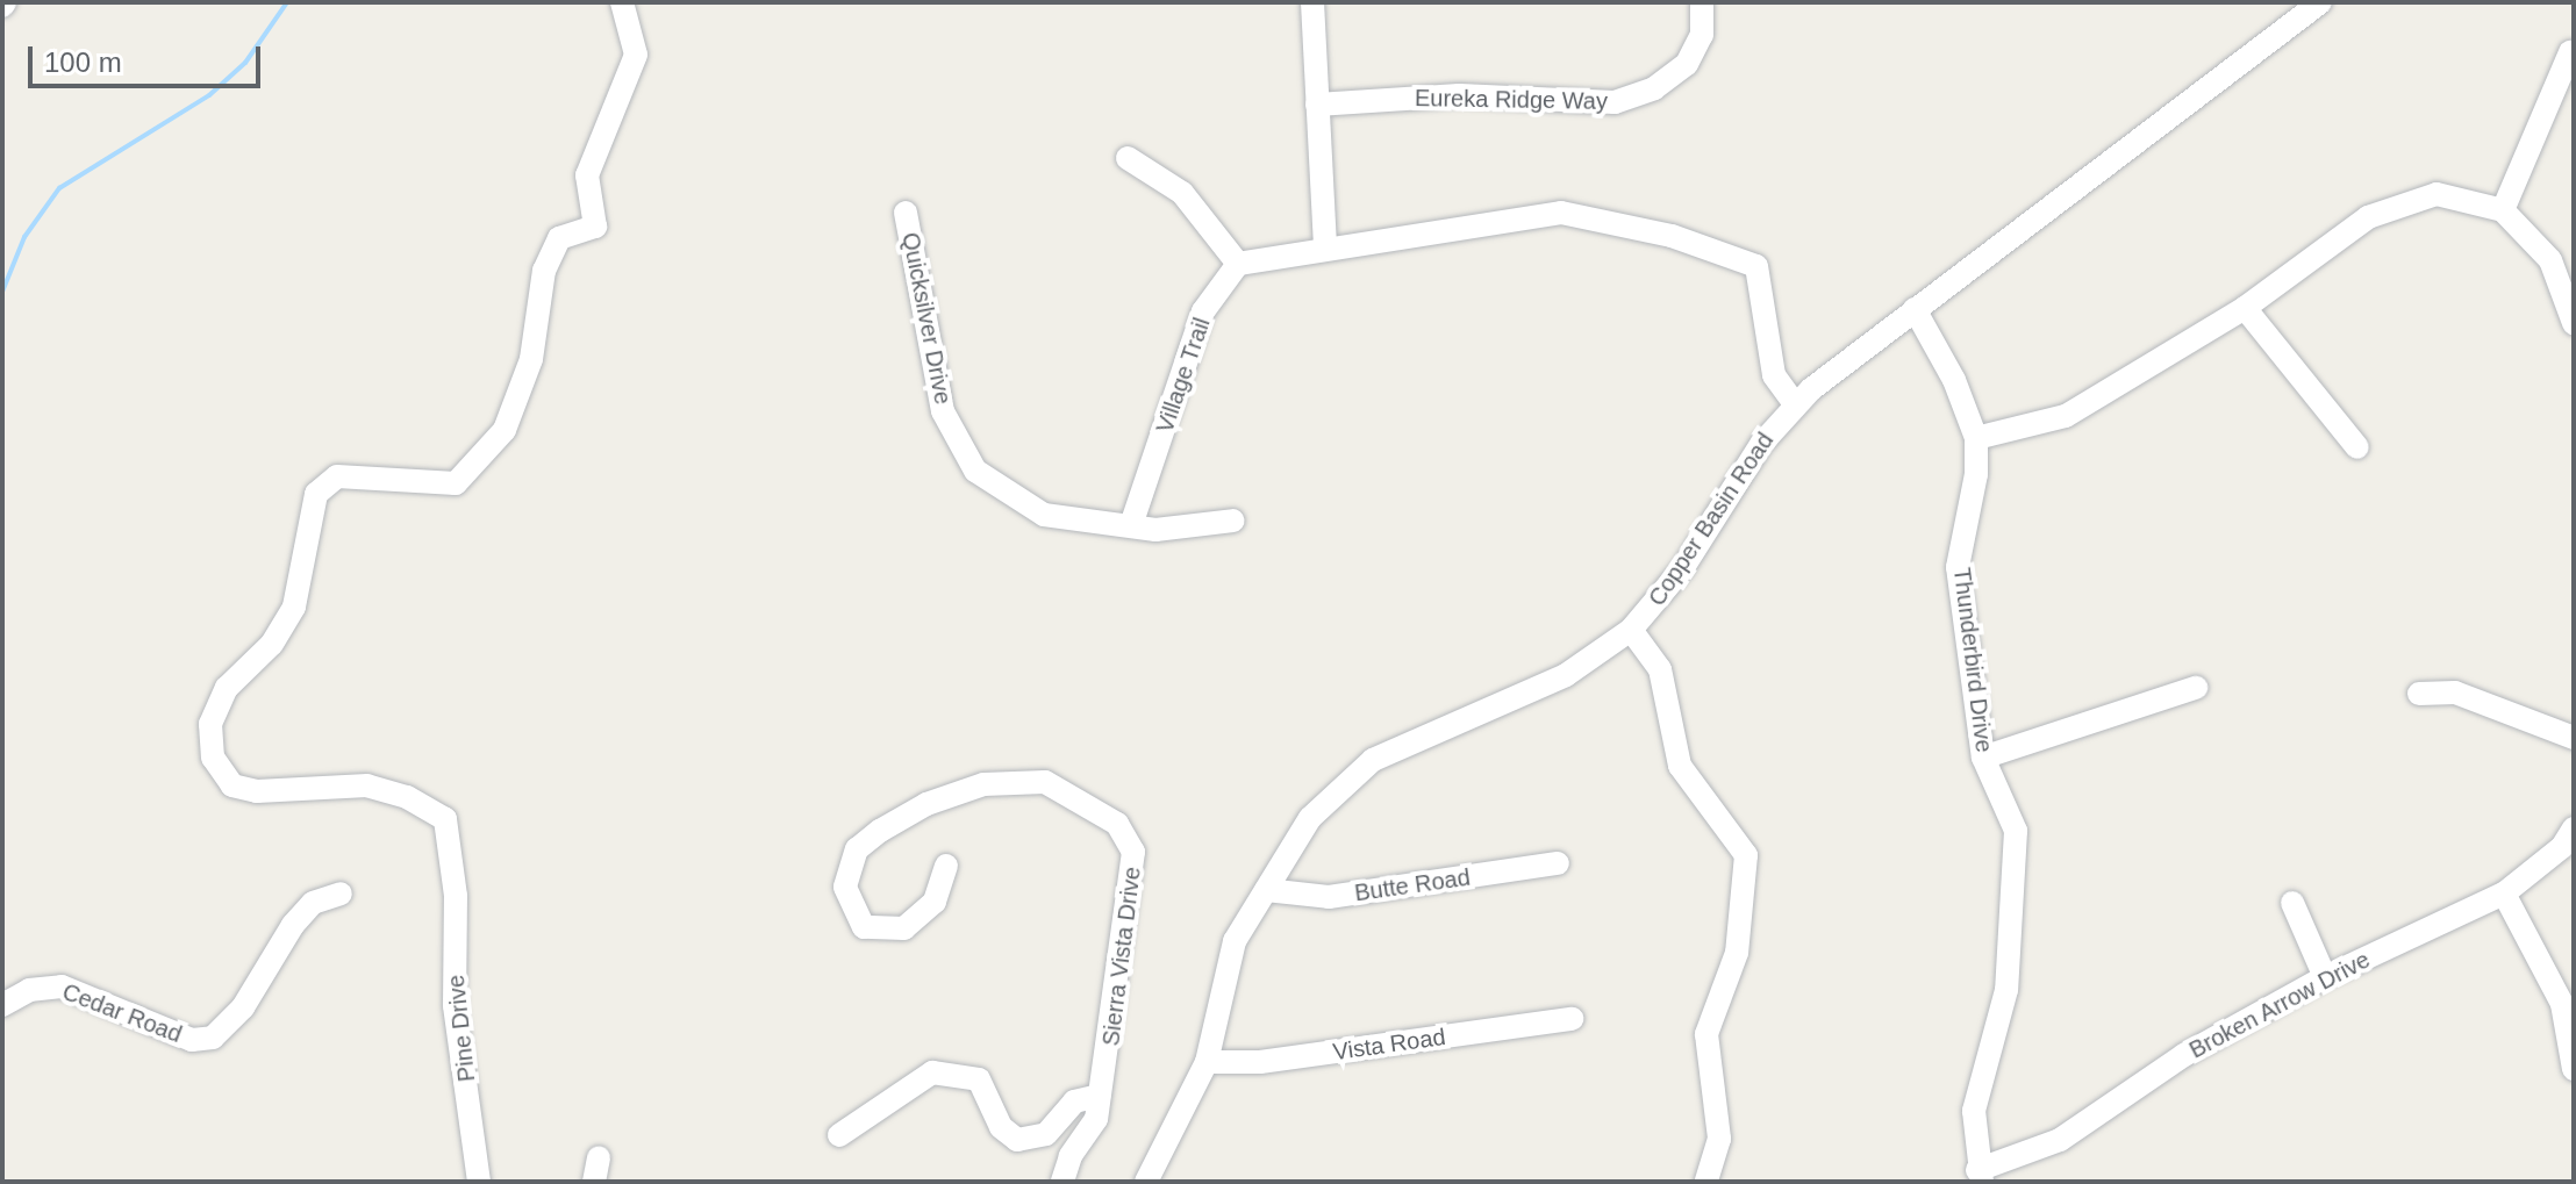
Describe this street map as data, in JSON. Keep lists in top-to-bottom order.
{
  "streets": {
    "street": [
      "Eureka Ridge Way",
      "Quicksilver Drive",
      "Village Trail",
      "Copper Basin Road",
      "Thunderbird Drive",
      "Butte Road",
      "Sierra Vista Drive",
      "Broken Arrow Drive",
      "Cedar Road",
      "Pine Drive",
      "Vista Road"
    ]
  },
  "crossings": [
    ["Quicksilver Drive", "Village Trail"],
    ["Copper Basin Road", "Thunderbird Drive"],
    ["Copper Basin Road", "Butte Road"],
    ["Copper Basin Road", "Vista Road"],
    ["Thunderbird Drive", "Broken Arrow Drive"]
  ],
  "scale_bar": "100 m"
}
